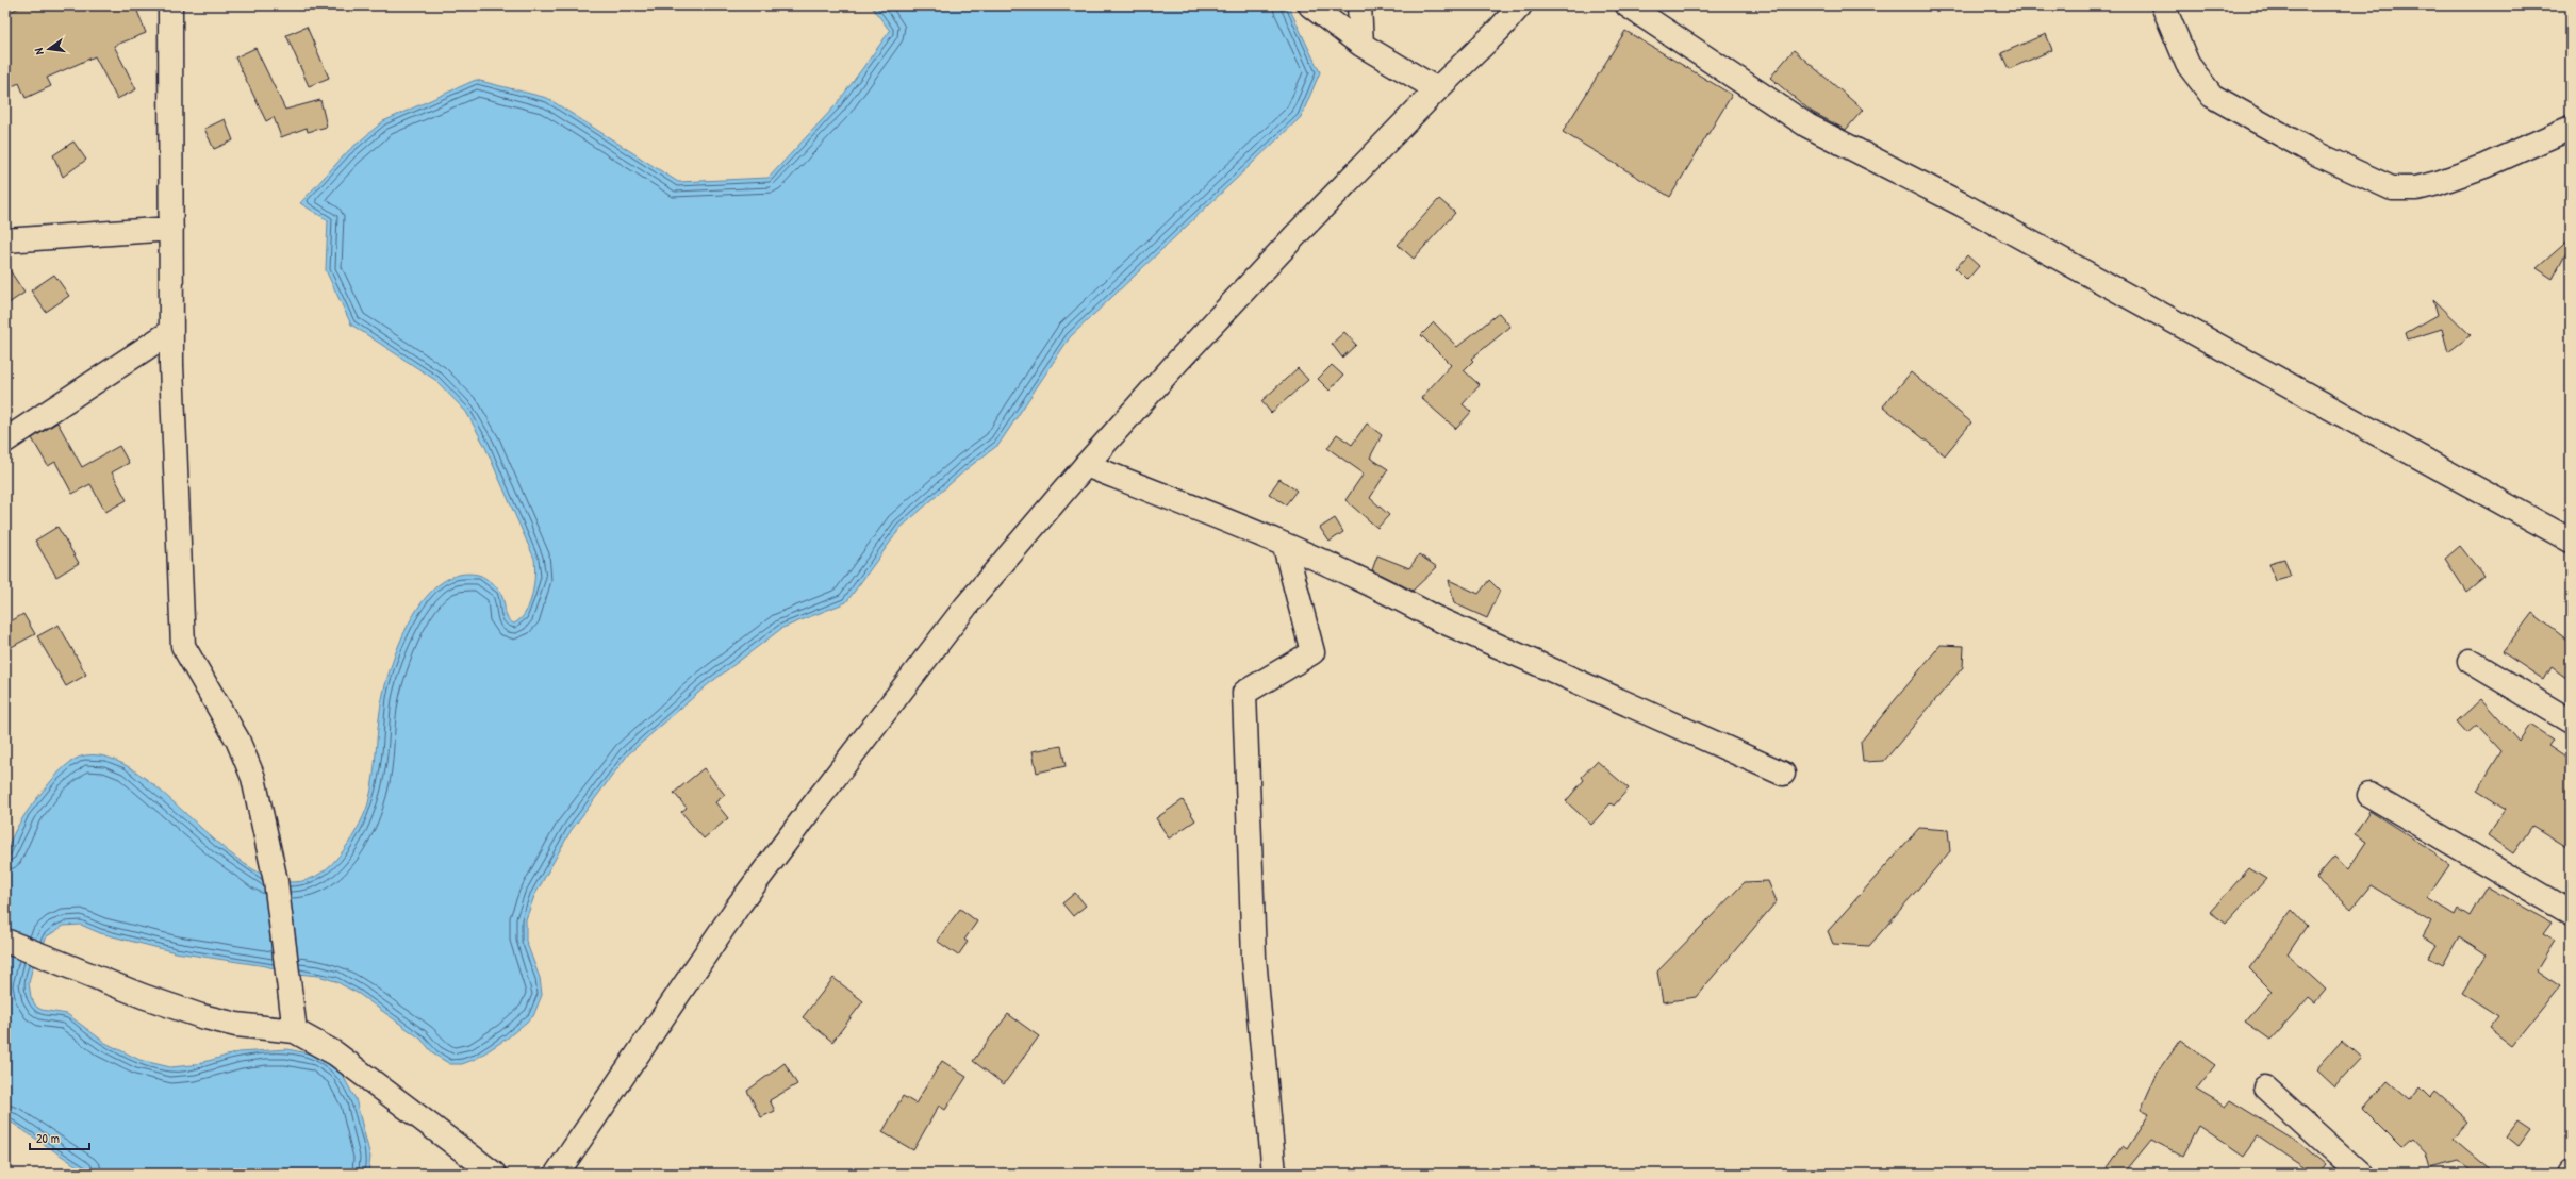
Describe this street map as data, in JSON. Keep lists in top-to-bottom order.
{
  "scale_bar": "20 m",
  "north": "left"
}
